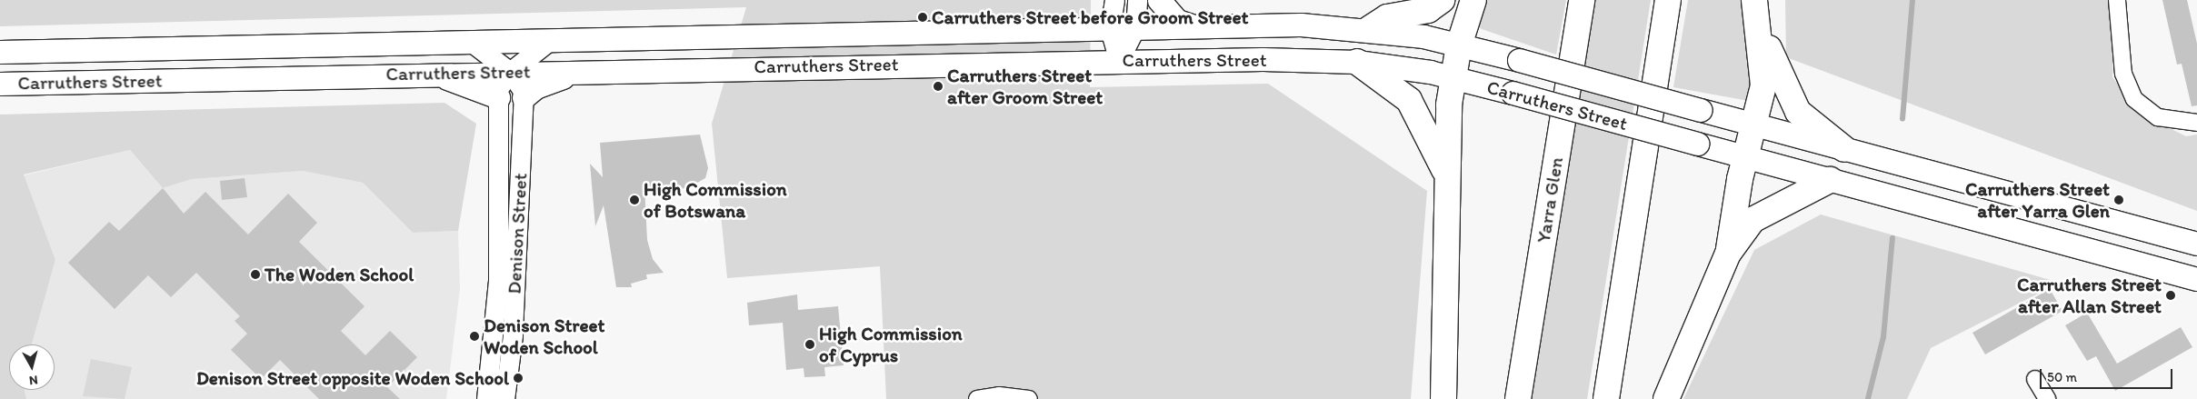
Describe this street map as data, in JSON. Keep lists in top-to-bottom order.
{
  "streets": {
    "highway": ["Yarra Glen"],
    "main road": ["Carruthers Street"],
    "street": ["Denison Street"]
  },
  "crossings": [
    ["Carruthers Street", "Denison Street"]
  ],
  "places": [
    "Carruthers Street before Groom Street",
    "Carruthers Street after Groom Street",
    "High Commission of Botswana",
    "Carruthers Street after Yarra Glen",
    "The Woden School",
    "Carruthers Street after Allan Street",
    "Denison Street Woden School",
    "High Commission of Cyprus",
    "Denison Street opposite Woden School"
  ],
  "scale_bar": "50 m",
  "north": "bottom"
}
